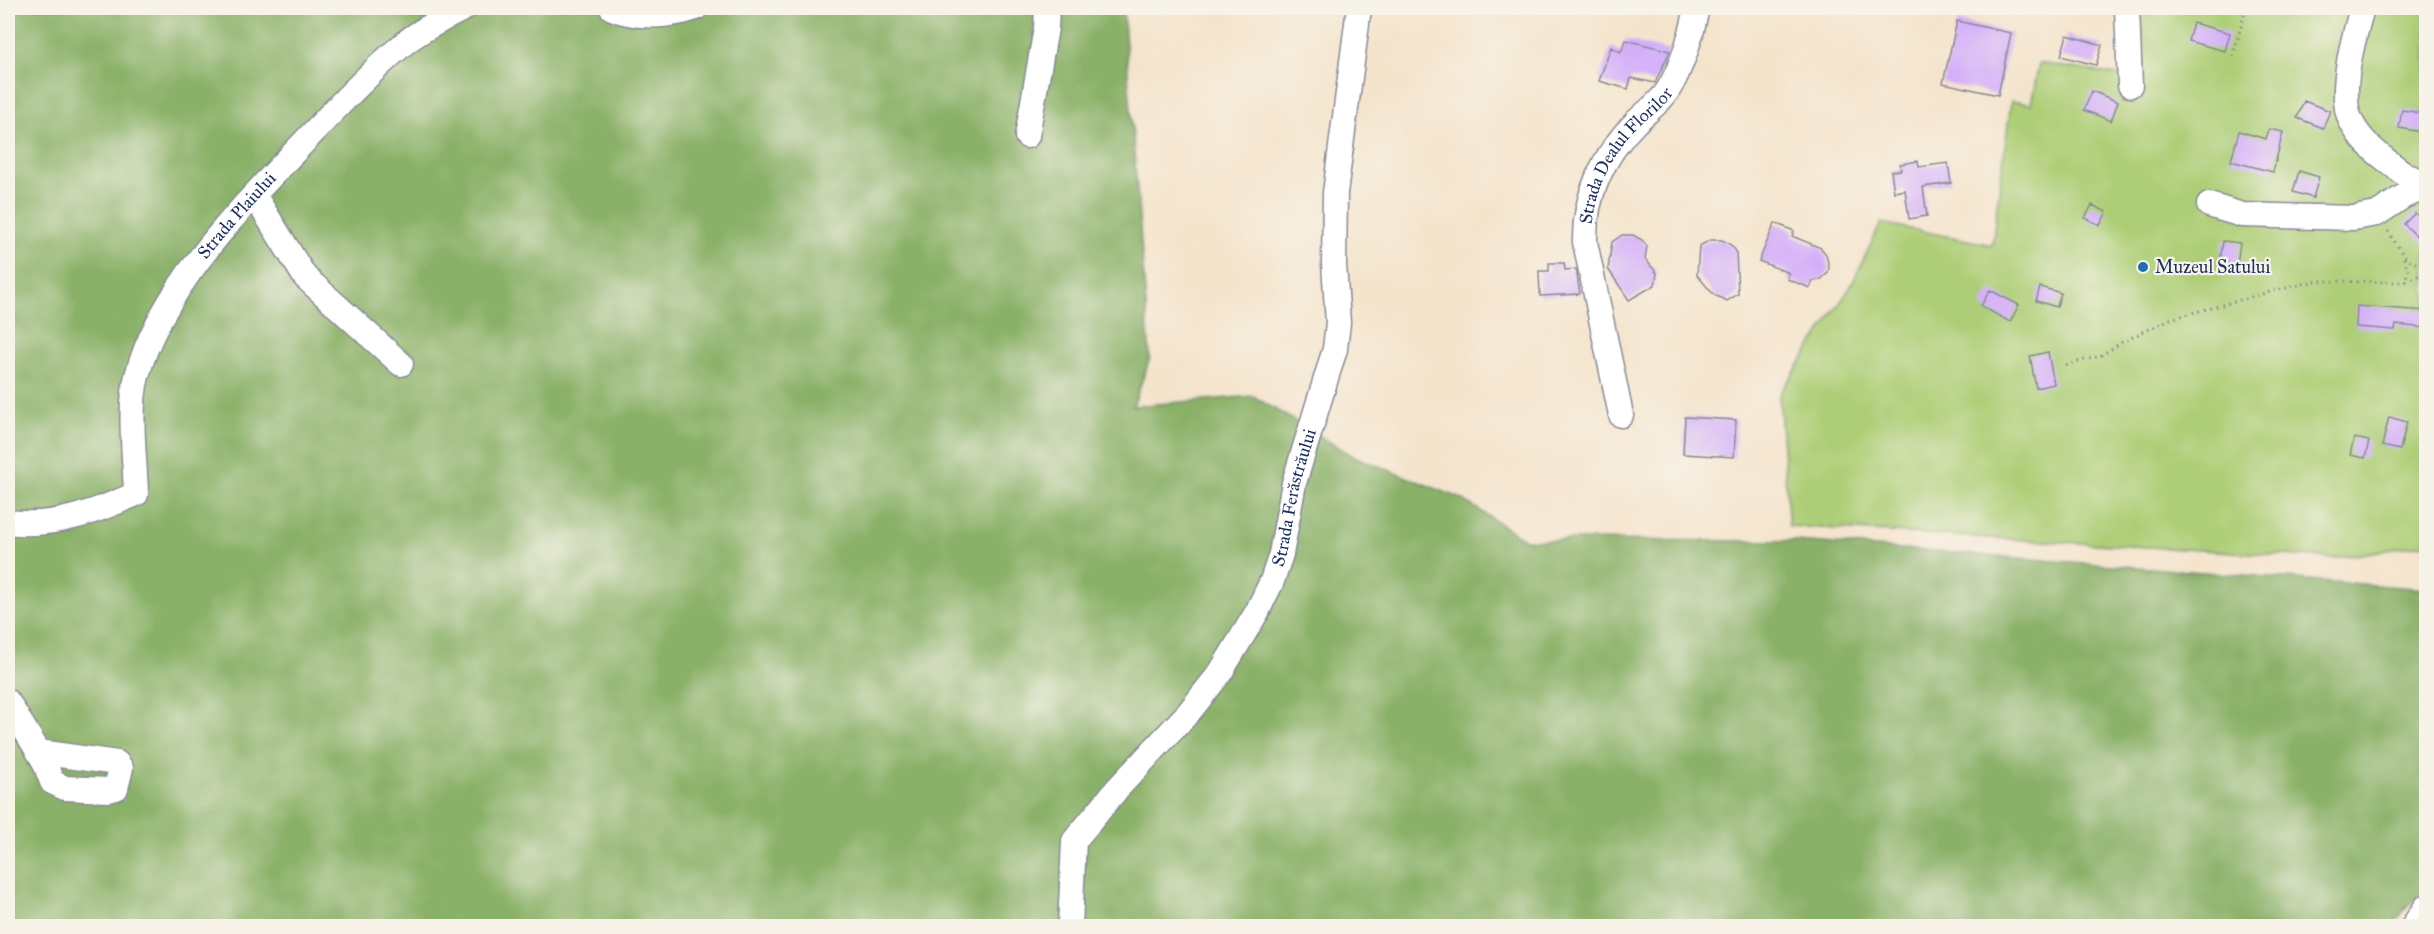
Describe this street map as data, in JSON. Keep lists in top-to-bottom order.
{
  "streets": {
    "street": ["Strada Dealul Florilor", "Strada Plaiului", "Strada Ferăstrăului"]
  },
  "places": ["Muzeul Satului"]
}
